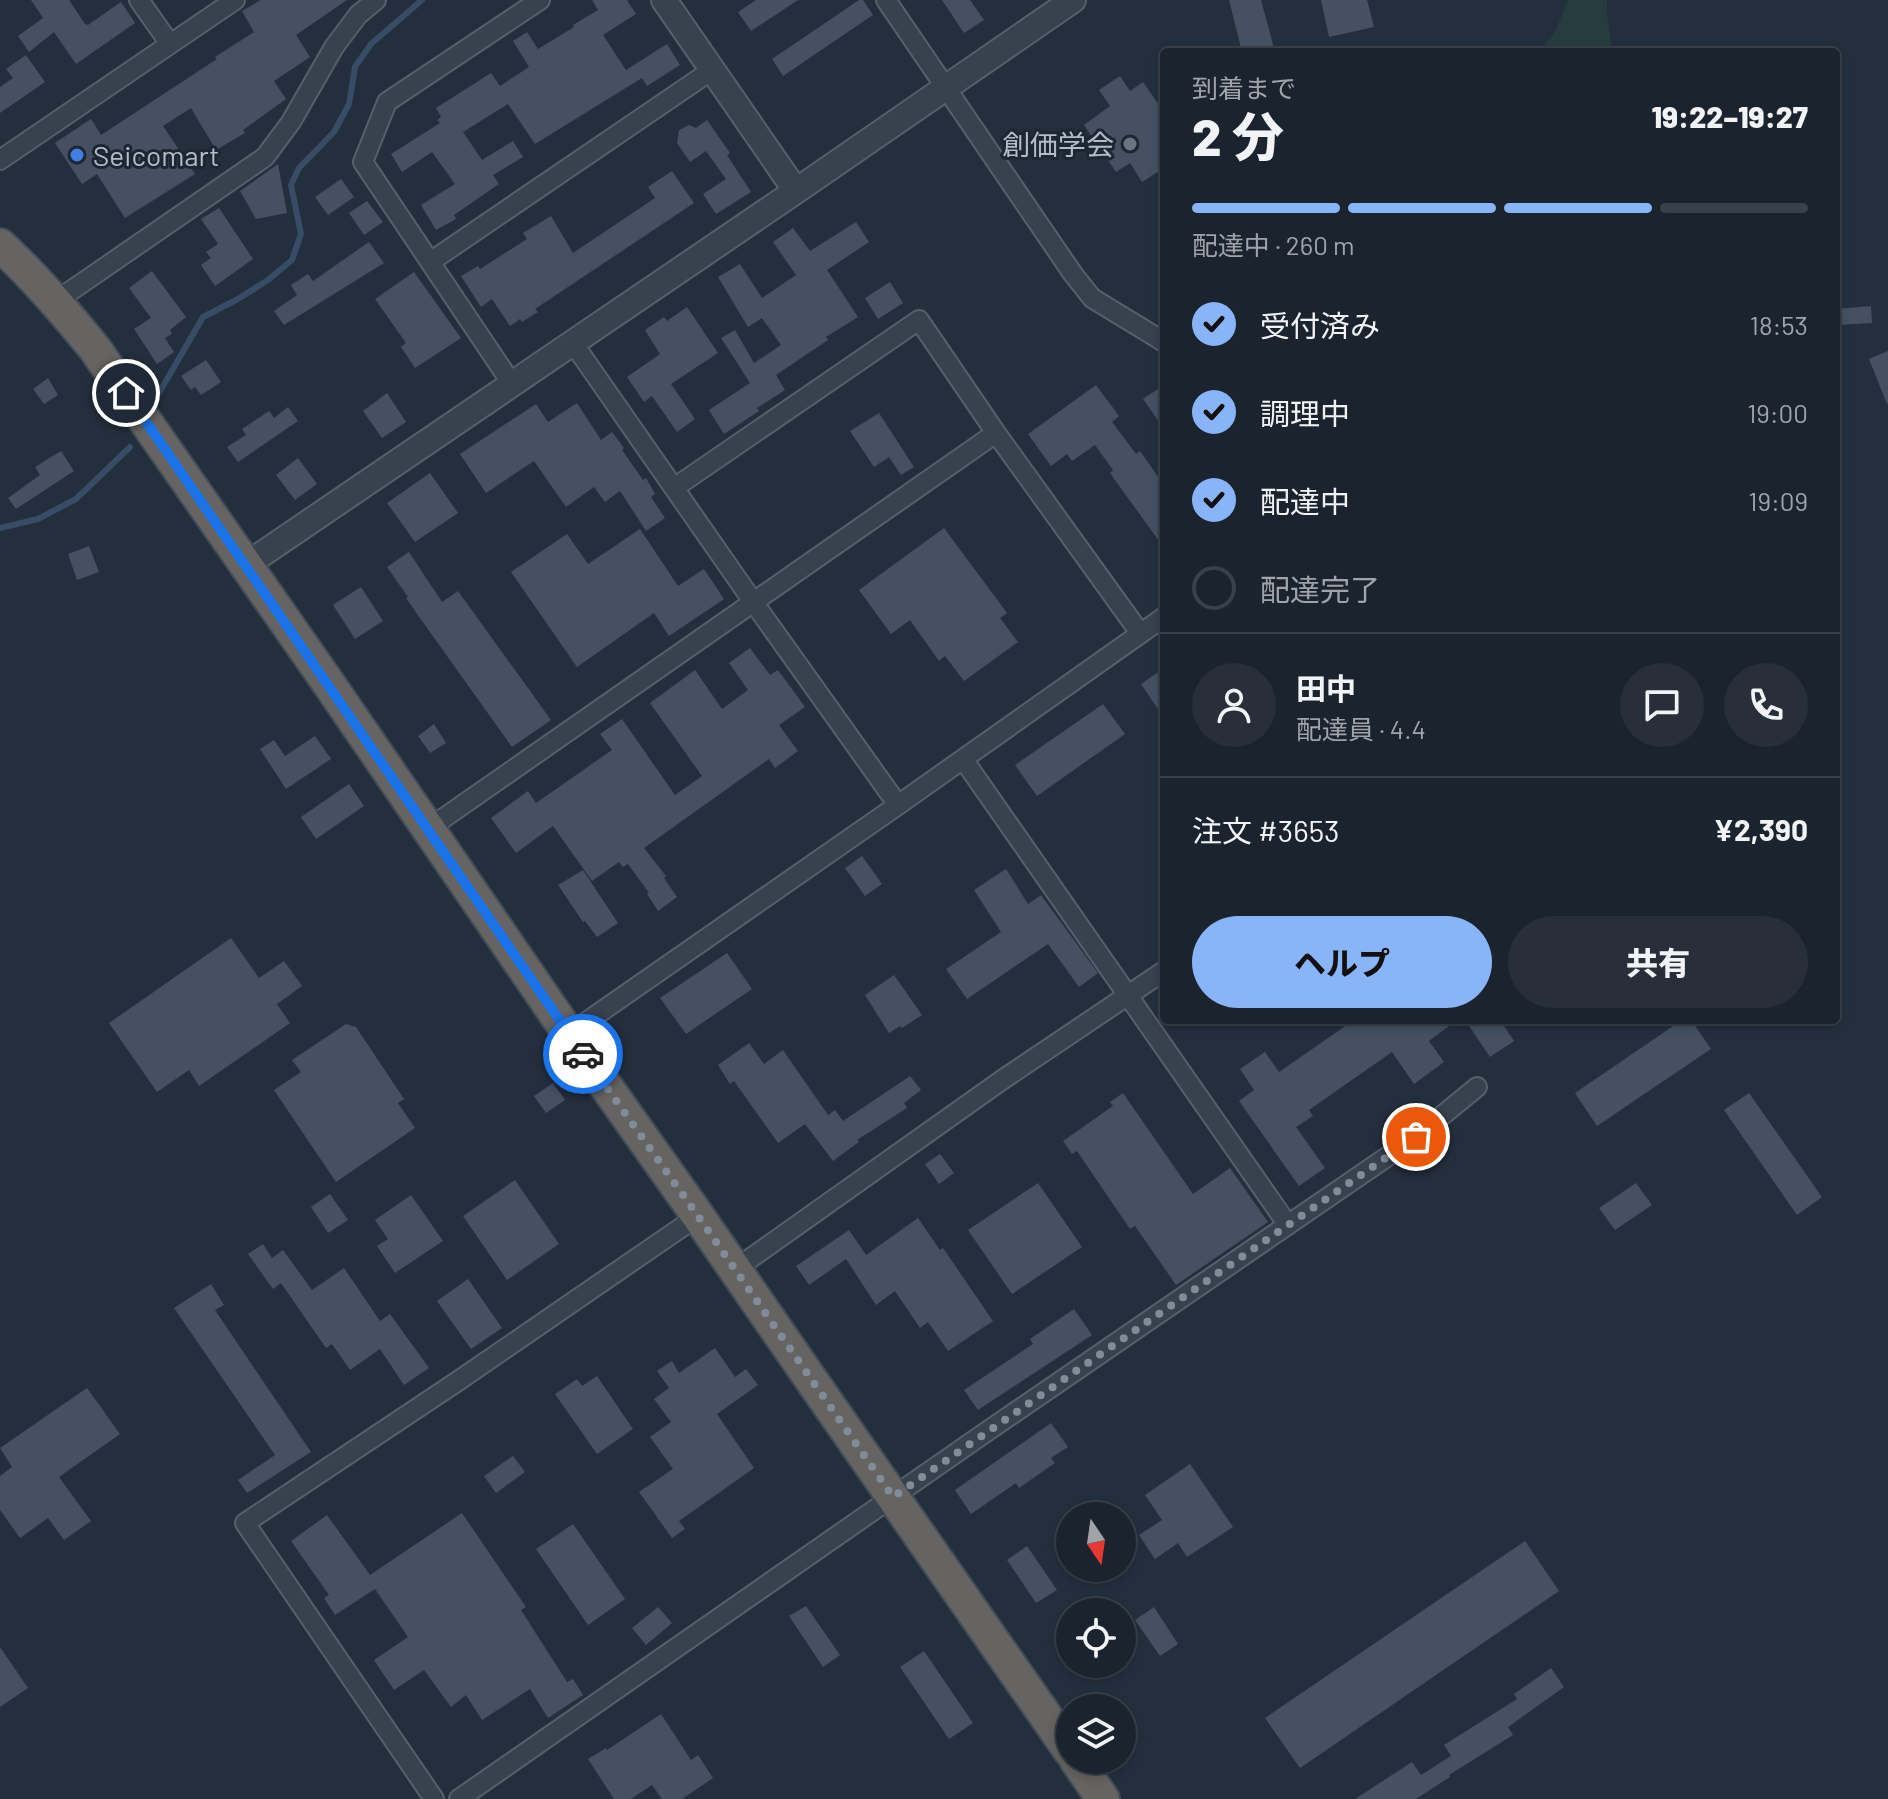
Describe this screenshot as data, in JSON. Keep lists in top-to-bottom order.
{
  "places": ["創価学会", "Seicomart"],
  "north": "bottom",
  "page": {
    "heading": ["2 分", "到着まで", "19:22–19:27"],
    "panel": [
      "田中",
      "配達員 · 4.4",
      "注文 #3653",
      "¥2,390"
    ],
    "bar": "配達中 · 260 m",
    "list": [
      ["受付済み", "18:53"],
      ["調理中", "19:00"],
      ["配達中", "19:09"],
      "配達完了"
    ],
    "buttons": ["ヘルプ", "共有"]
  }
}
